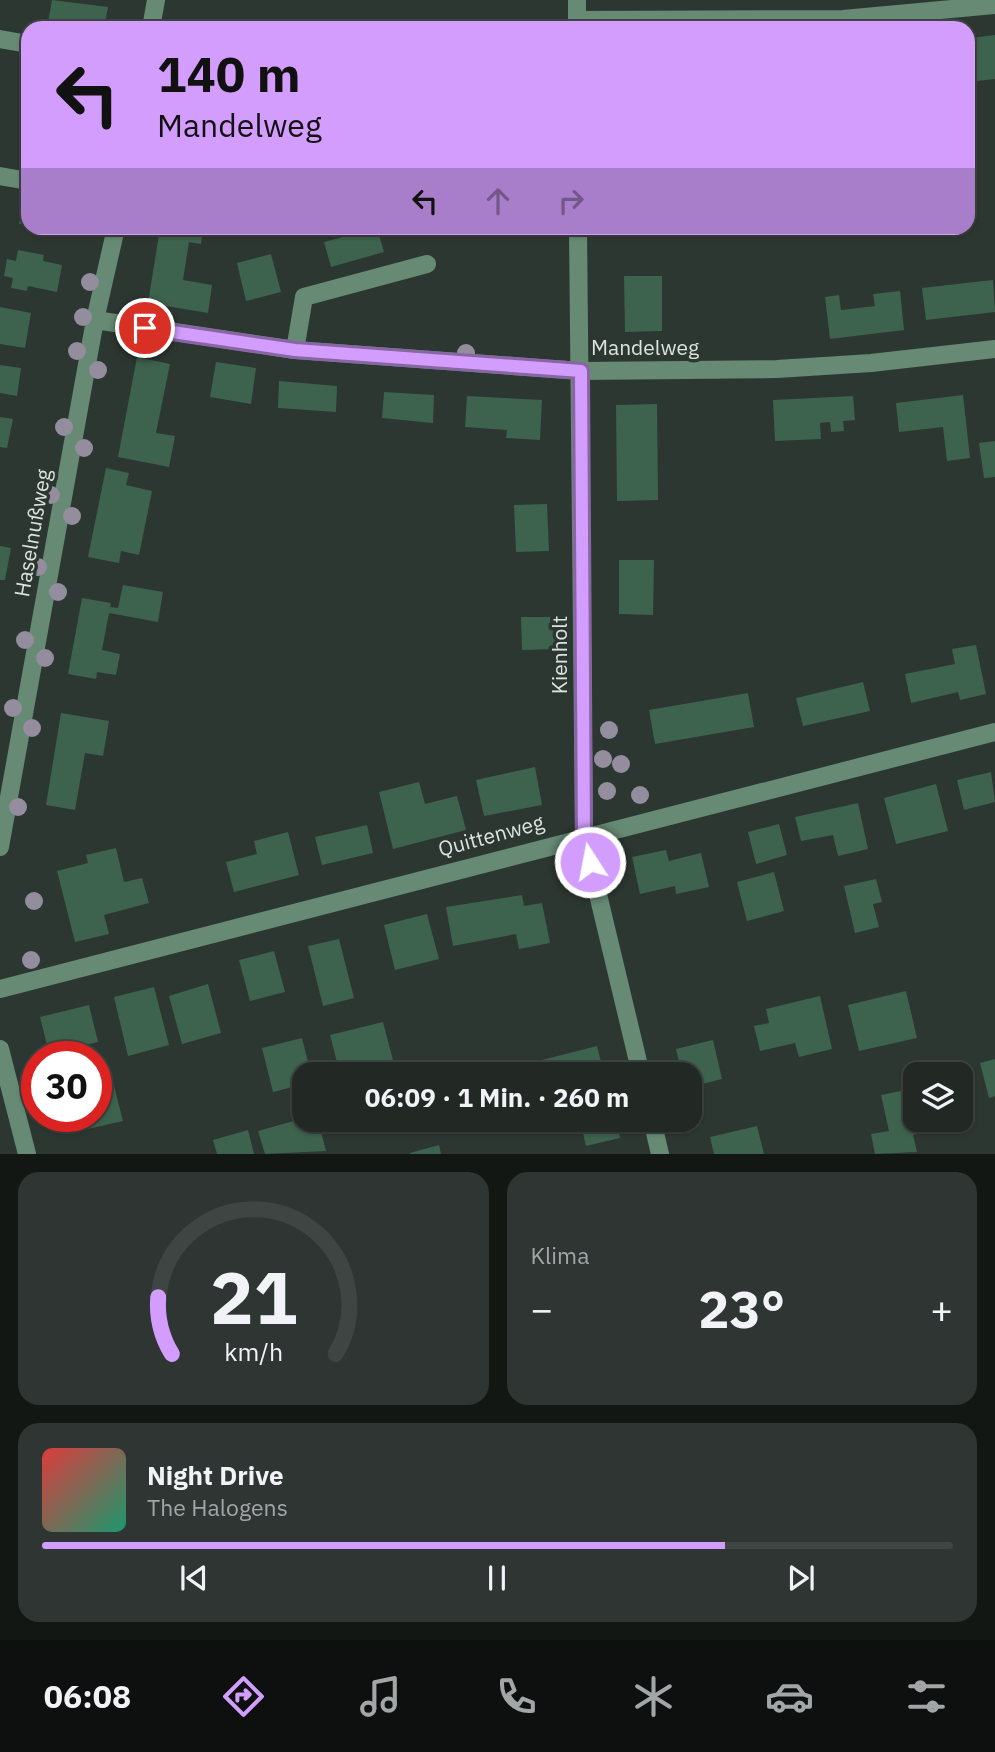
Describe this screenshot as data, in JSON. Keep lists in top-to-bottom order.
{
  "streets": {
    "street": [
      "Mandelweg",
      "Haselnußweg",
      "Kienholt",
      "Quittenweg"
    ]
  },
  "crossings": [
    ["Mandelweg", "Haselnußweg"],
    ["Mandelweg", "Kienholt"],
    ["Kienholt", "Quittenweg"]
  ],
  "page": {
    "turn": ["140 m", "Mandelweg"],
    "limit": "30",
    "trip": "06:09 · 1 Min. · 260 m",
    "tile": "Klima",
    "heat": ["−", "23°", "+"],
    "song": ["Night Drive", "The Halogens"],
    "tabs": "06:08",
    "gauge": ["21", "km/h"]
  }
}
